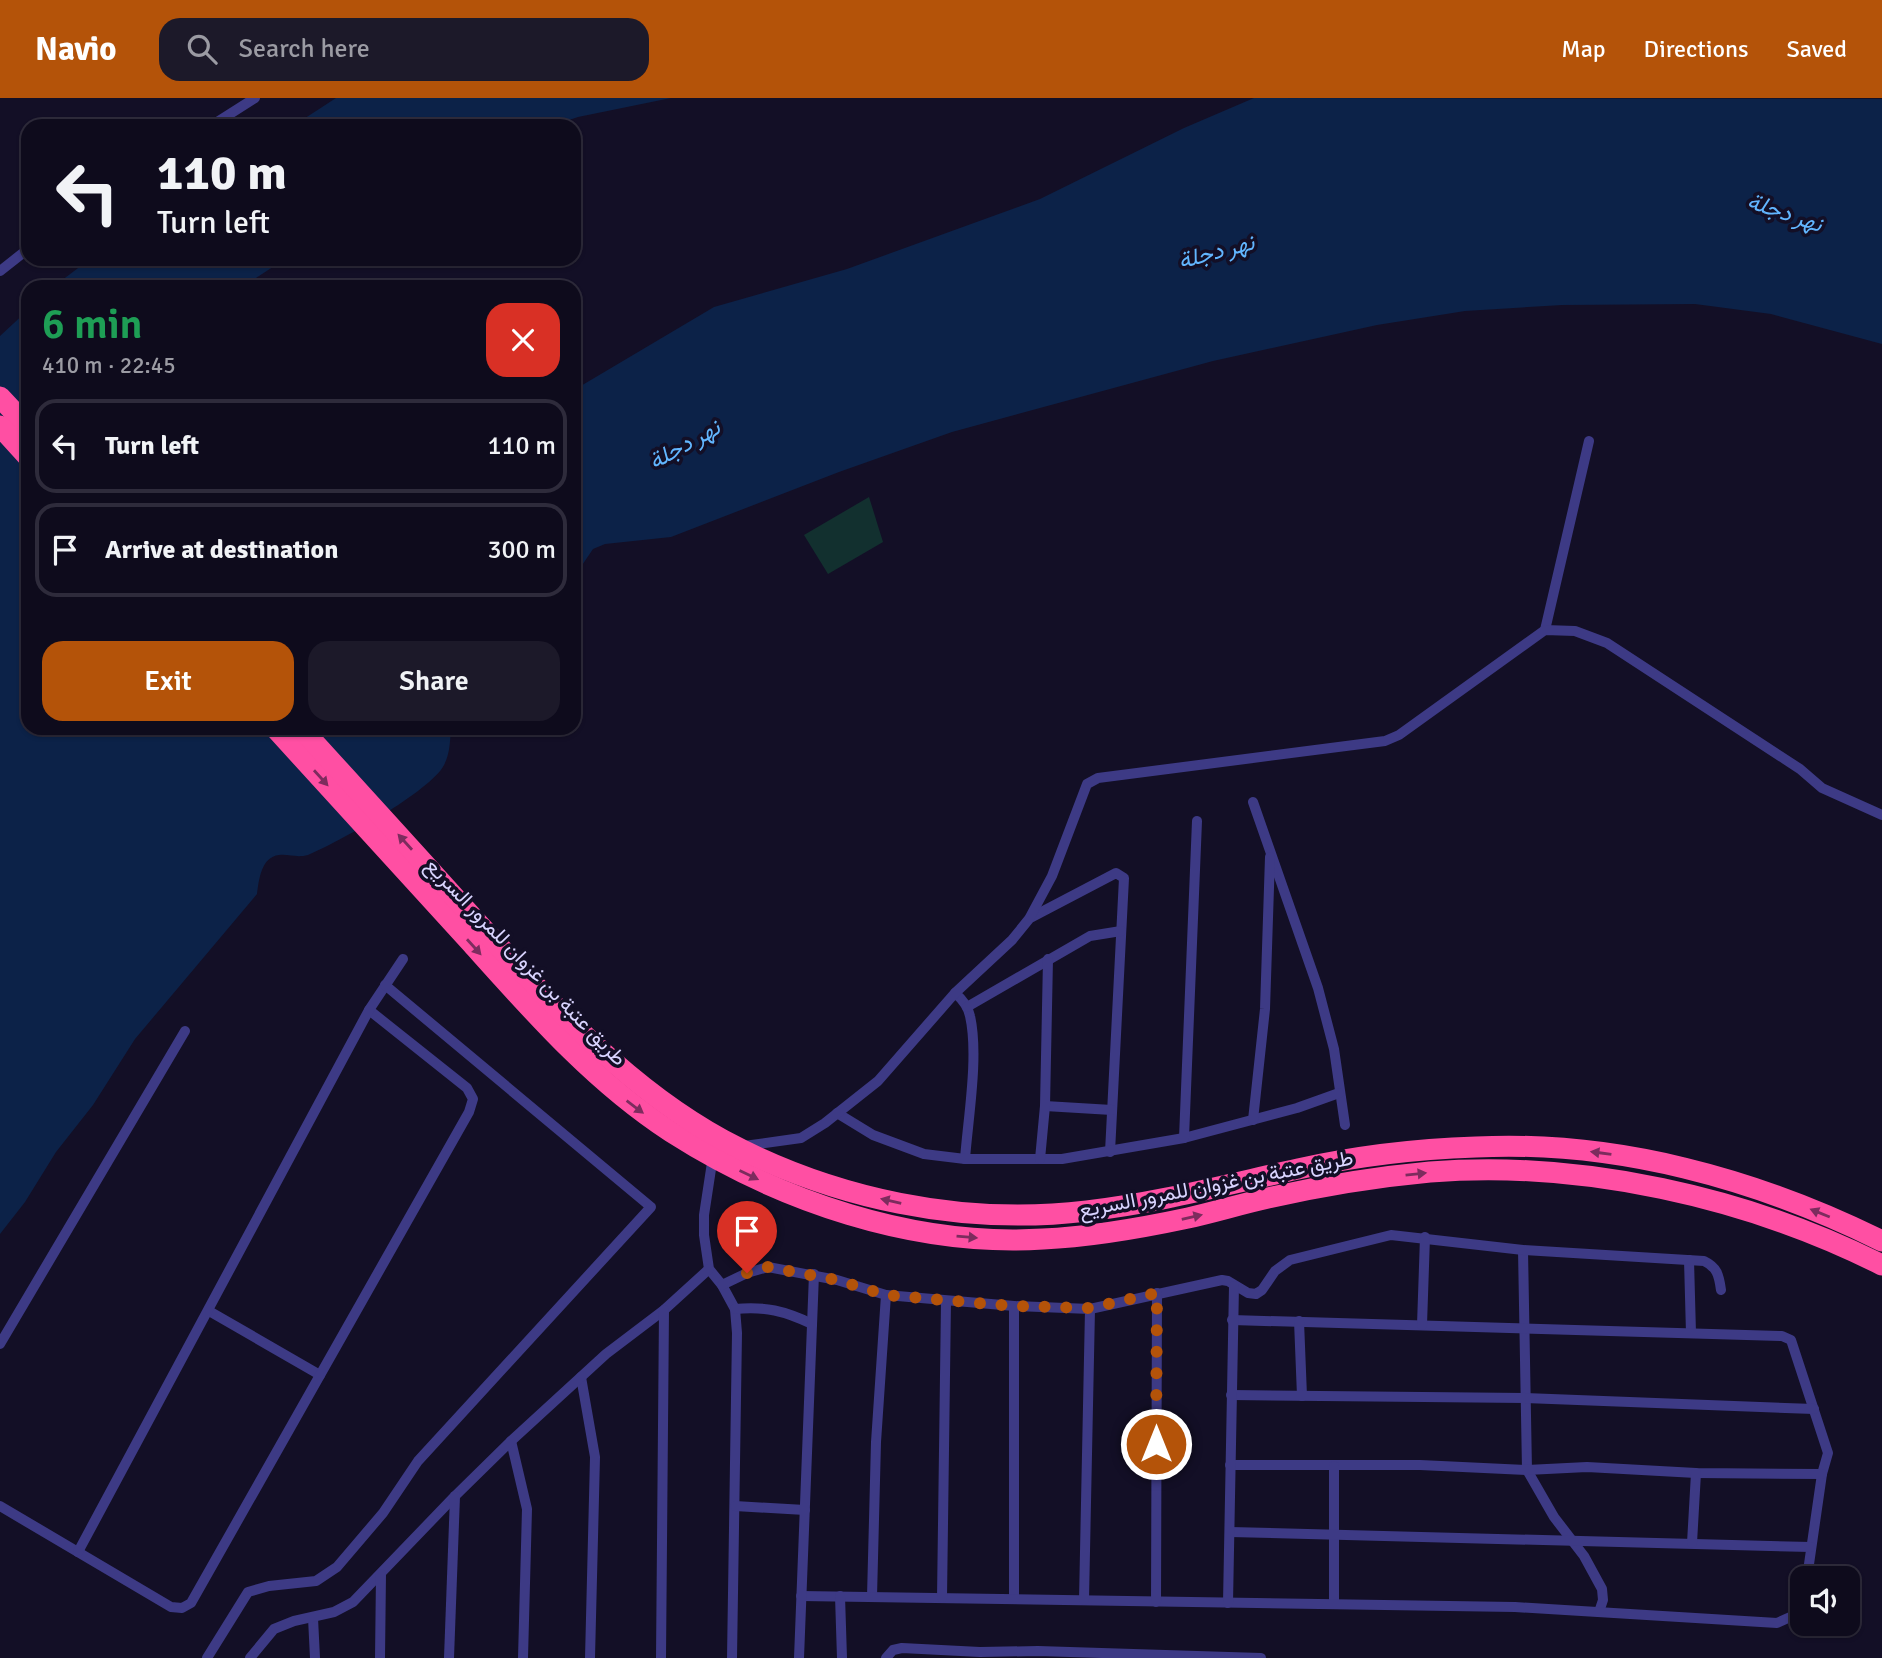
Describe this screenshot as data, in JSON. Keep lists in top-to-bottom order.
{
  "streets": {
    "highway": ["طريق عتبة بن غزوان للمرور السريع"]
  },
  "water": ["نهر دجلة"],
  "page": {
    "header": "Navio",
    "search": "Search here",
    "nav": ["Map", "Directions", "Saved"],
    "turn": ["110 m", "Turn left"],
    "heading": ["6 min", "410 m · 22:45"],
    "list": [
      {
        "name": "Turn left",
        "value": "110 m"
      },
      {
        "name": "Arrive at destination",
        "value": "300 m"
      }
    ],
    "buttons": ["Exit", "Share"]
  }
}
